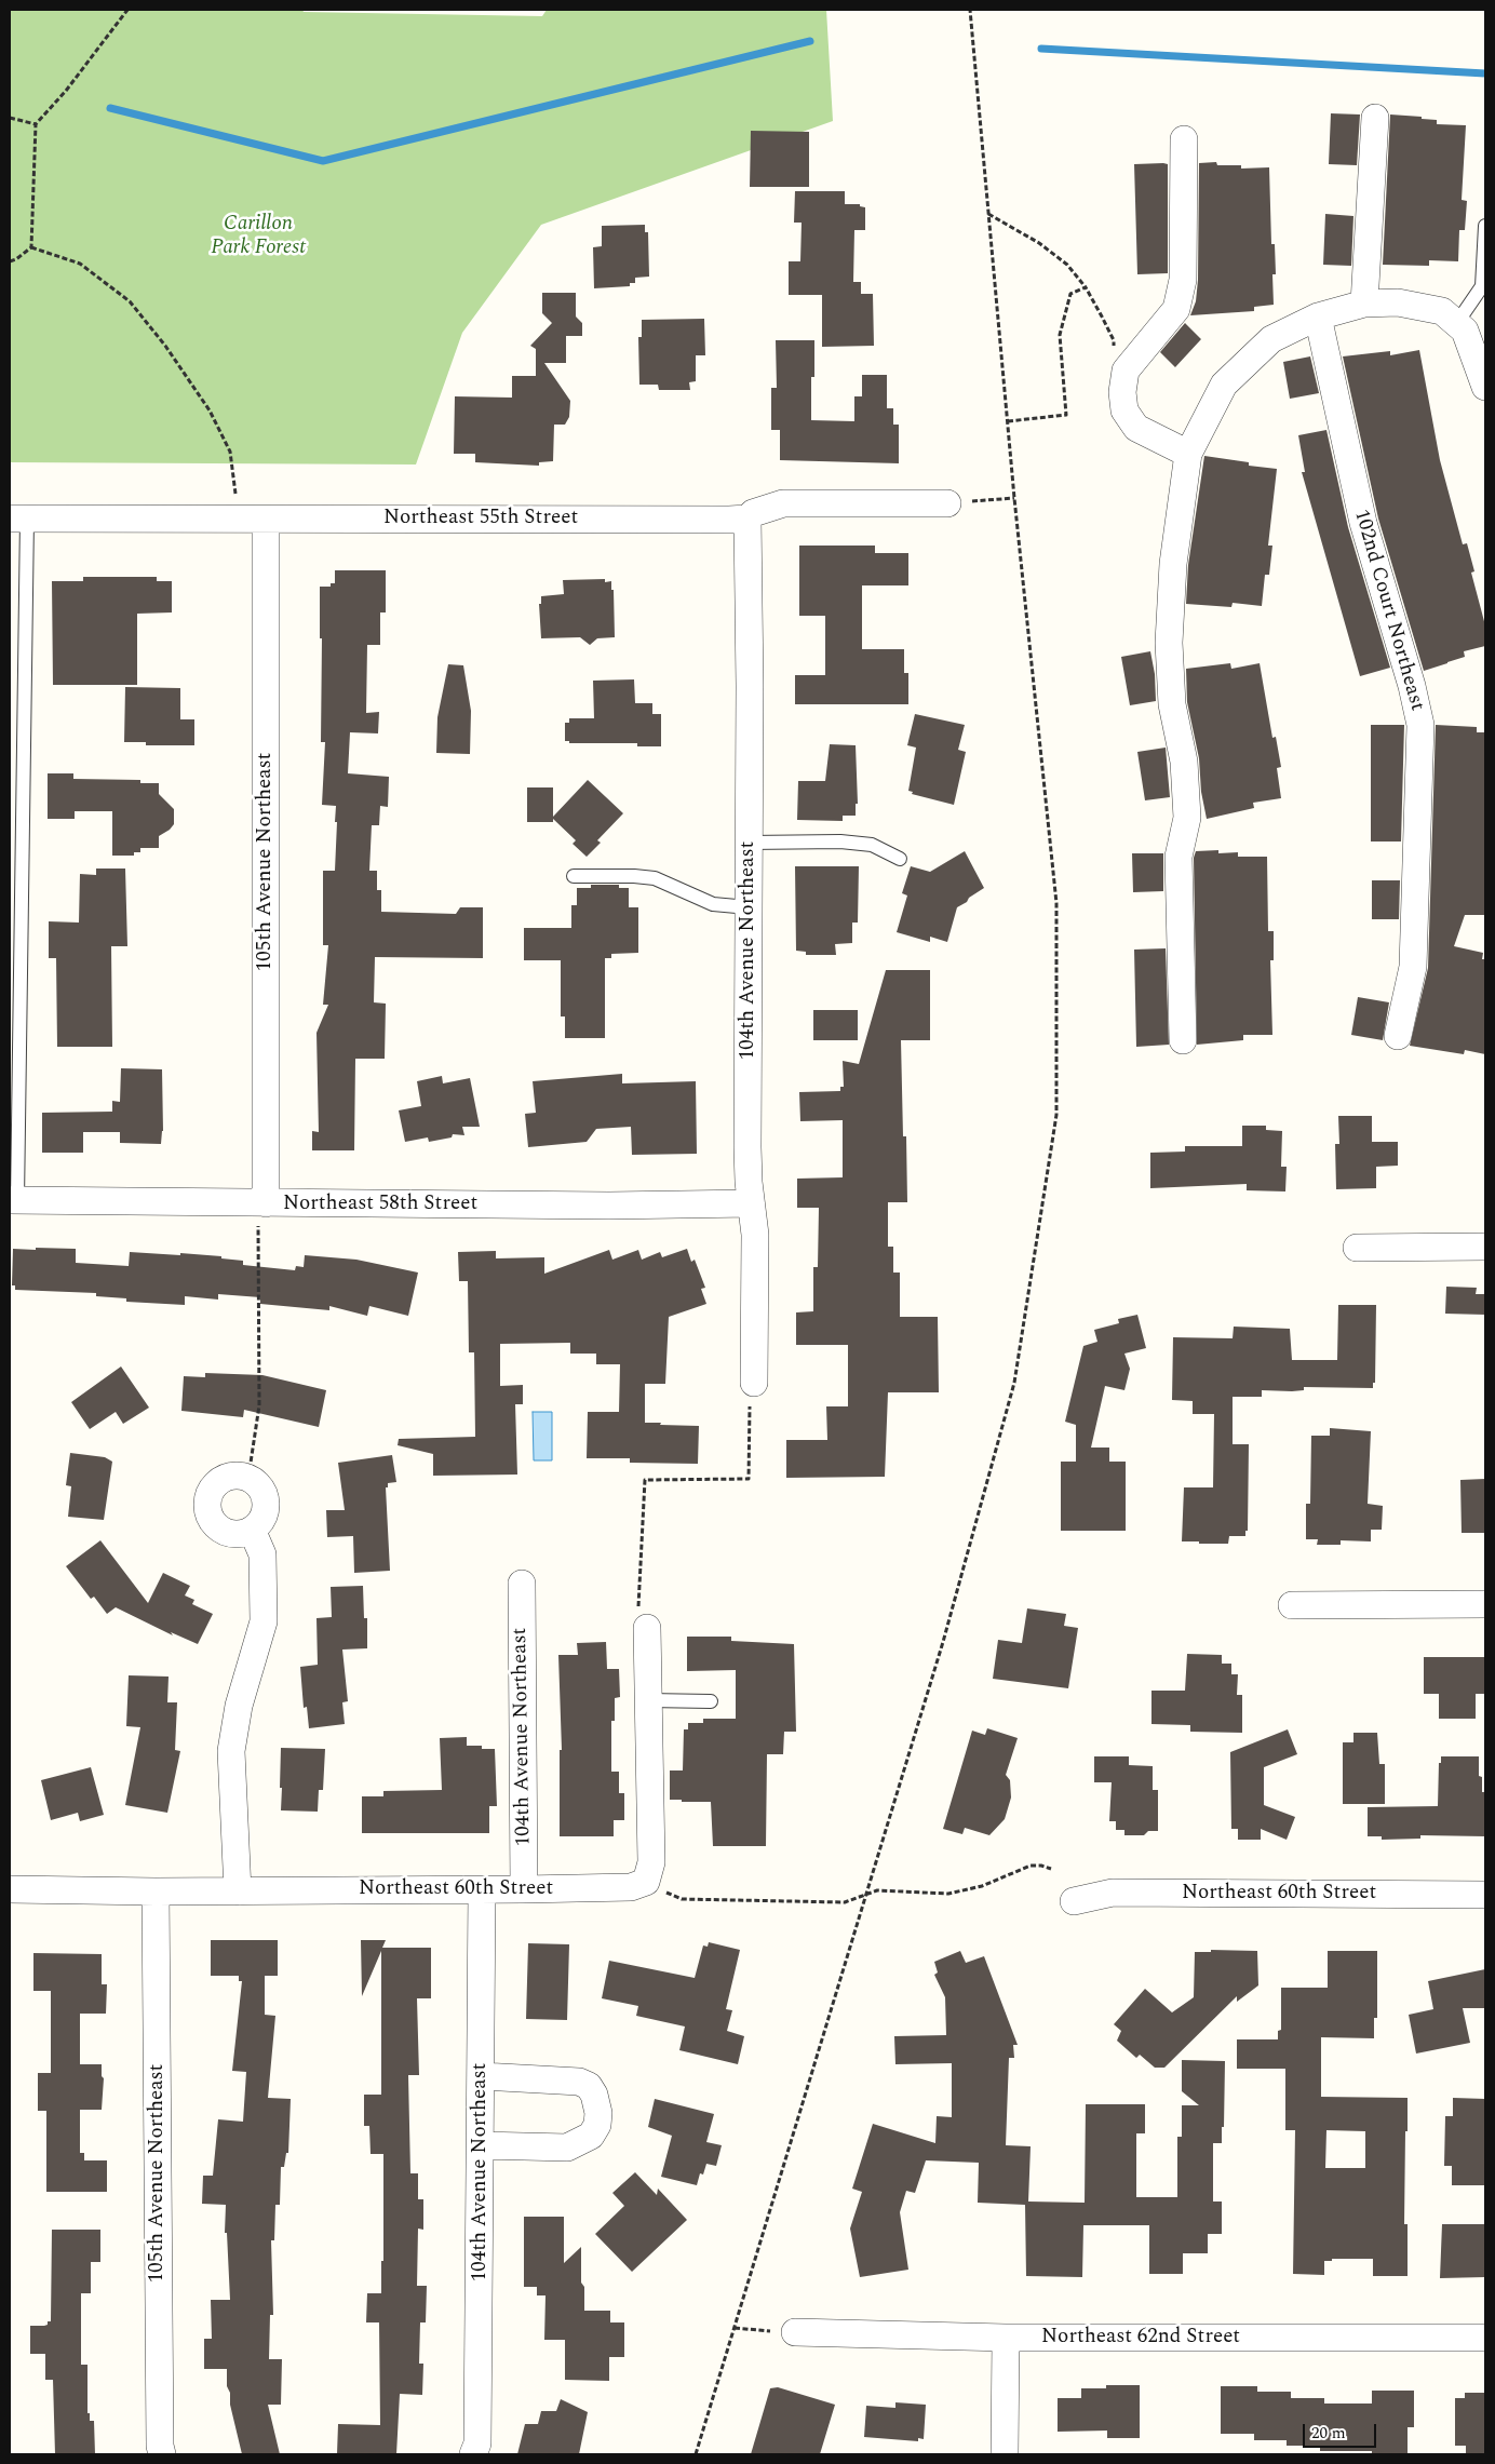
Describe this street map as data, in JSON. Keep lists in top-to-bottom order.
{
  "streets": {
    "street": [
      "Northeast 55th Street",
      "102nd Court Northeast",
      "105th Avenue Northeast",
      "104th Avenue Northeast",
      "Northeast 58th Street",
      "Northeast 60th Street",
      "Northeast 62nd Street"
    ]
  },
  "crossings": [
    ["Northeast 55th Street", "105th Avenue Northeast"],
    ["Northeast 55th Street", "104th Avenue Northeast"],
    ["105th Avenue Northeast", "Northeast 58th Street"],
    ["105th Avenue Northeast", "Northeast 60th Street"],
    ["104th Avenue Northeast", "Northeast 58th Street"],
    ["104th Avenue Northeast", "Northeast 60th Street"]
  ],
  "parks": ["Carillon Park Forest"],
  "scale_bar": "20 m"
}
